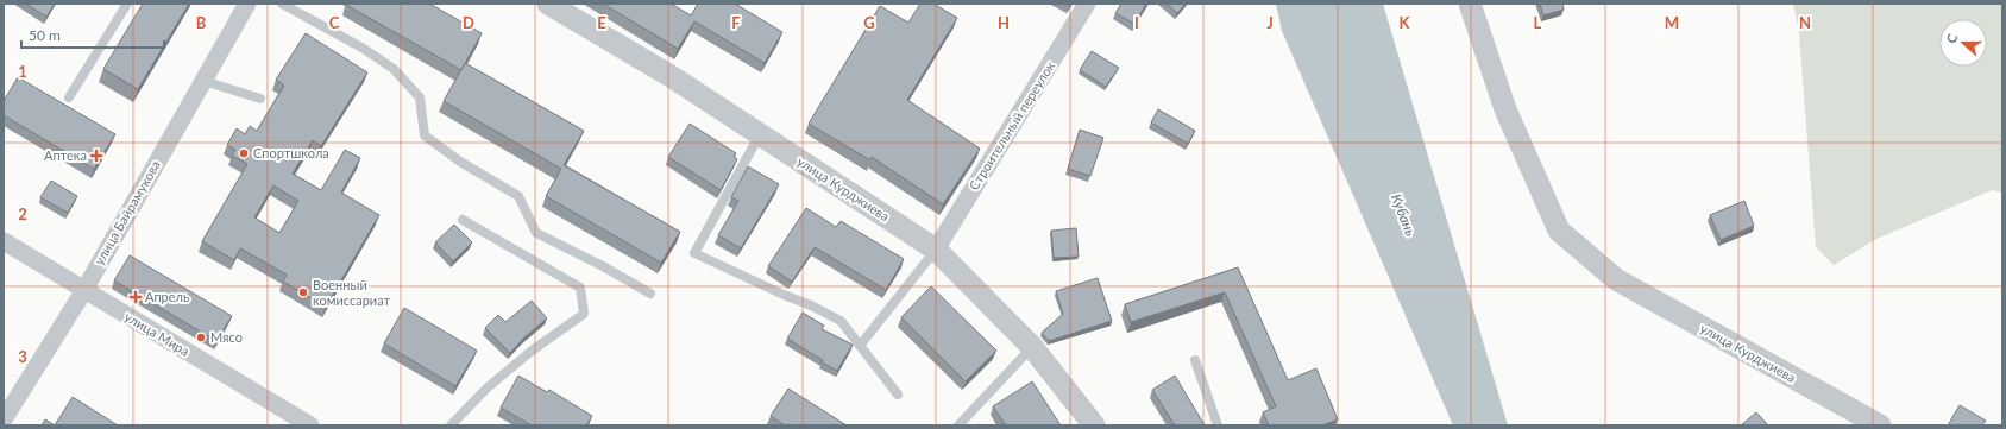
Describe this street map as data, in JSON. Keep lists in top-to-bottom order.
{
  "streets": {
    "street": [
      "Строительный переулок",
      "улица Курджиева",
      "улица Байрамукова",
      "улица Мира"
    ]
  },
  "crossings": [
    ["Строительный переулок", "улица Курджиева"],
    ["улица Байрамукова", "улица Мира"]
  ],
  "water": ["Кубань"],
  "places": {
    "other": ["Спортшкола", "Военный комиссариат", "Мясо"],
    "health": ["Аптека", "Апрель"]
  },
  "scale_bar": "50 m",
  "north": "left",
  "grid": {
    "columns": [
      "B",
      "C",
      "D",
      "E",
      "F",
      "G",
      "H",
      "I",
      "J",
      "K",
      "L",
      "M",
      "N"
    ],
    "rows": ["1", "2", "3"]
  }
}
